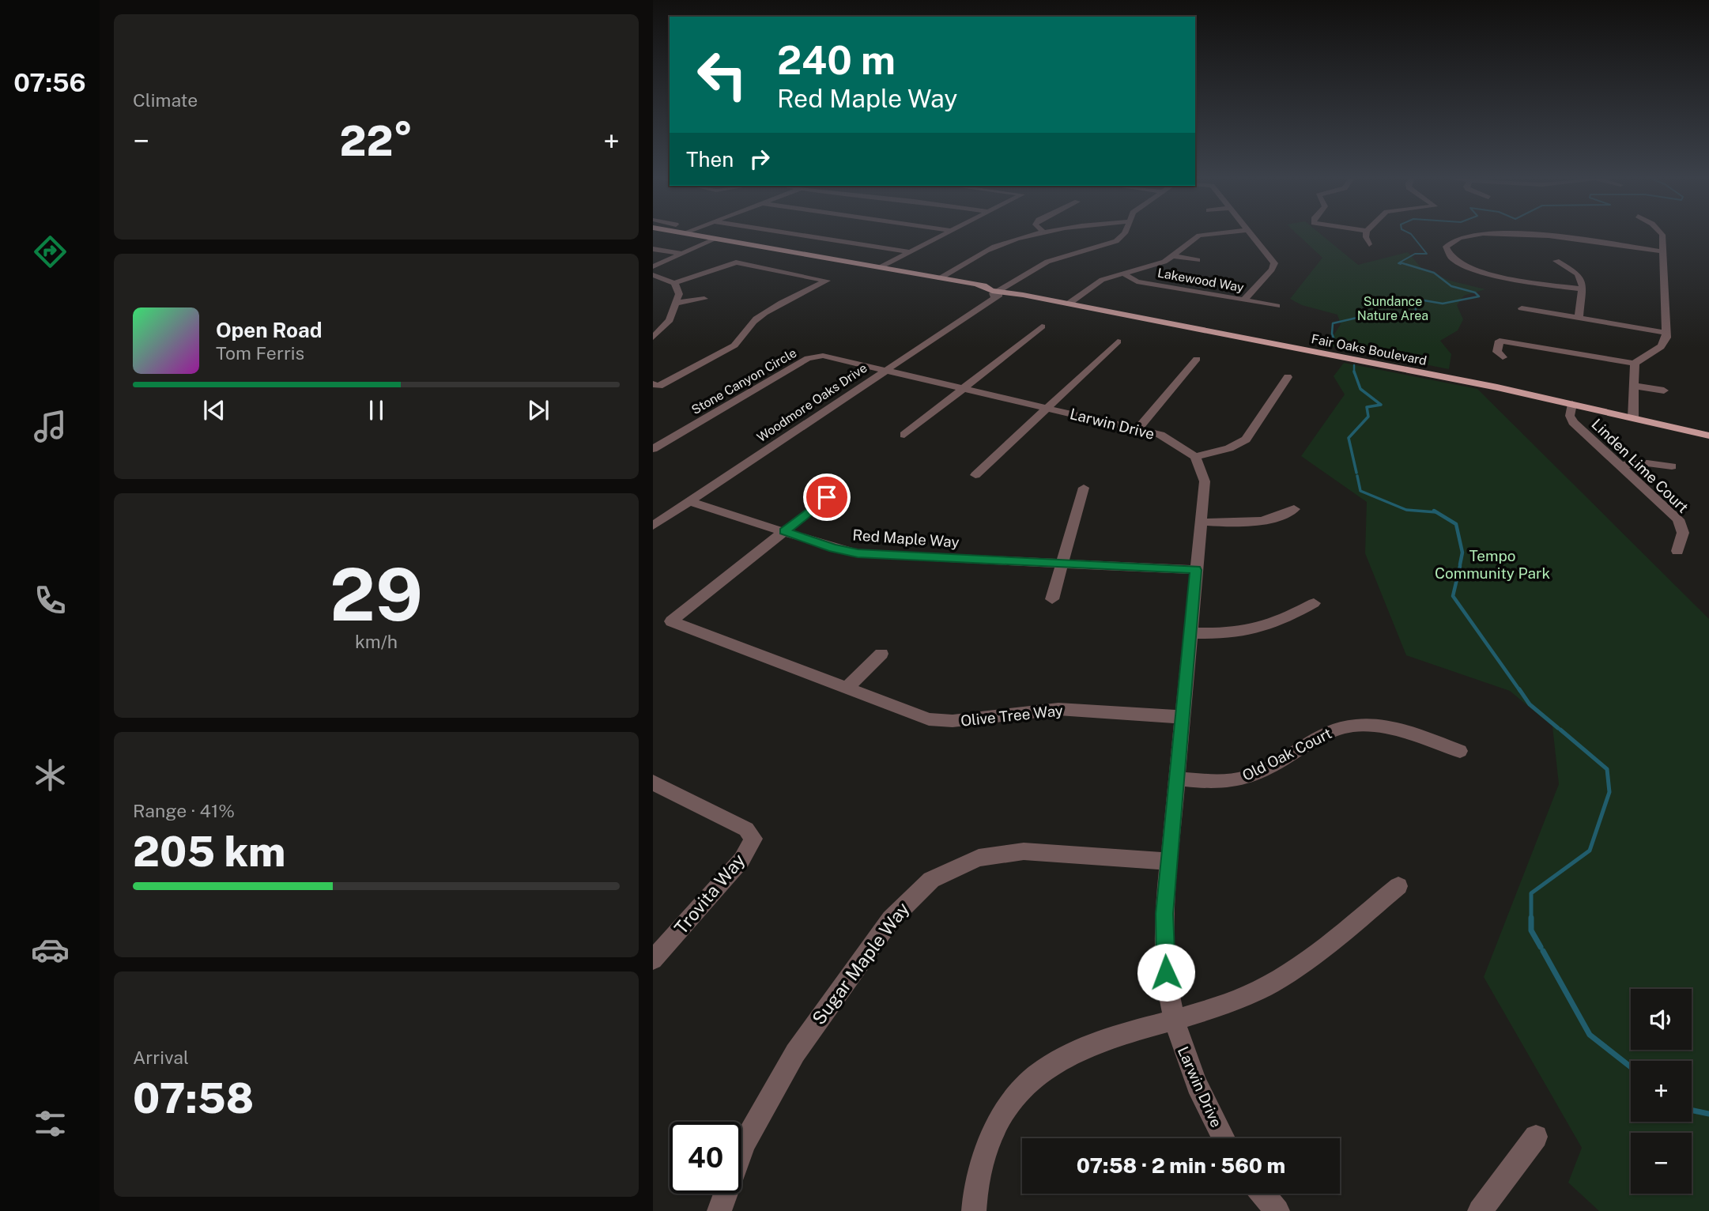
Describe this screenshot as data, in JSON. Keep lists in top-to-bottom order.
{
  "streets": {
    "main road": ["Fair Oaks Boulevard"],
    "street": [
      "Lakewood Way",
      "Stone Canyon Circle",
      "Woodmore Oaks Drive",
      "Larwin Drive",
      "Linden Lime Court",
      "Red Maple Way",
      "Olive Tree Way",
      "Old Oak Court",
      "Trovita Way",
      "Sugar Maple Way"
    ]
  },
  "crossings": [
    ["Fair Oaks Boulevard", "Woodmore Oaks Drive"],
    ["Fair Oaks Boulevard", "Linden Lime Court"],
    ["Stone Canyon Circle", "Woodmore Oaks Drive"],
    ["Stone Canyon Circle", "Larwin Drive"],
    ["Woodmore Oaks Drive", "Larwin Drive"],
    ["Woodmore Oaks Drive", "Red Maple Way"],
    ["Larwin Drive", "Red Maple Way"],
    ["Larwin Drive", "Olive Tree Way"],
    ["Larwin Drive", "Old Oak Court"],
    ["Larwin Drive", "Sugar Maple Way"],
    ["Red Maple Way", "Olive Tree Way"]
  ],
  "parks": ["Sundance Nature Area", "Tempo Community Park"],
  "page": {
    "tabs": "07:56",
    "tile": [
      "Climate",
      ["29", "km/h"],
      ["Range · 41%", "205 km"],
      ["Arrival", "07:58"]
    ],
    "turn": ["240 m", "Red Maple Way"],
    "heat": ["−", "22°", "+"],
    "then": "Then",
    "song": ["Open Road", "Tom Ferris"],
    "map_buttons": ["+", "−"],
    "limit": "40",
    "trip": "07:58 · 2 min · 560 m"
  }
}
